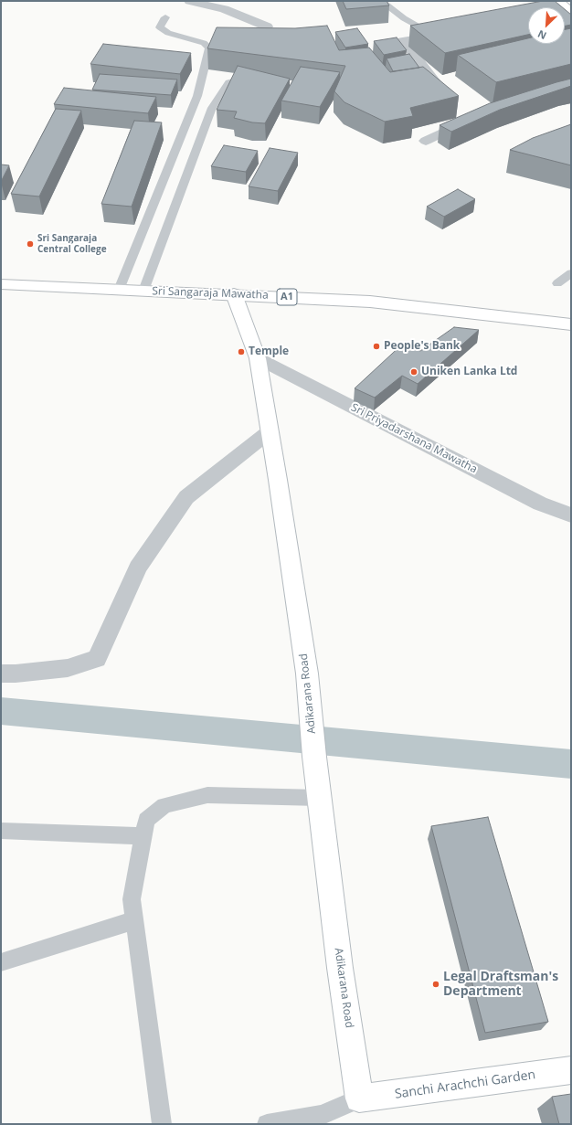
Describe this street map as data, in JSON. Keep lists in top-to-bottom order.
{
  "streets": {
    "main road": [
      "Sri Sangaraja Mawatha",
      "A1",
      "Adikarana Road",
      "Sanchi Arachchi Garden"
    ],
    "street": ["Sri Priyadarshana Mawatha"]
  },
  "crossings": [
    ["Sri Sangaraja Mawatha", "Adikarana Road"],
    ["Sri Priyadarshana Mawatha", "Adikarana Road"],
    ["Adikarana Road", "Sanchi Arachchi Garden"]
  ],
  "places": [
    "Sri Sangaraja Central College",
    "People's Bank",
    "Temple",
    "Uniken Lanka Ltd",
    "Legal Draftsman's Department"
  ],
  "north": "bottom left"
}
